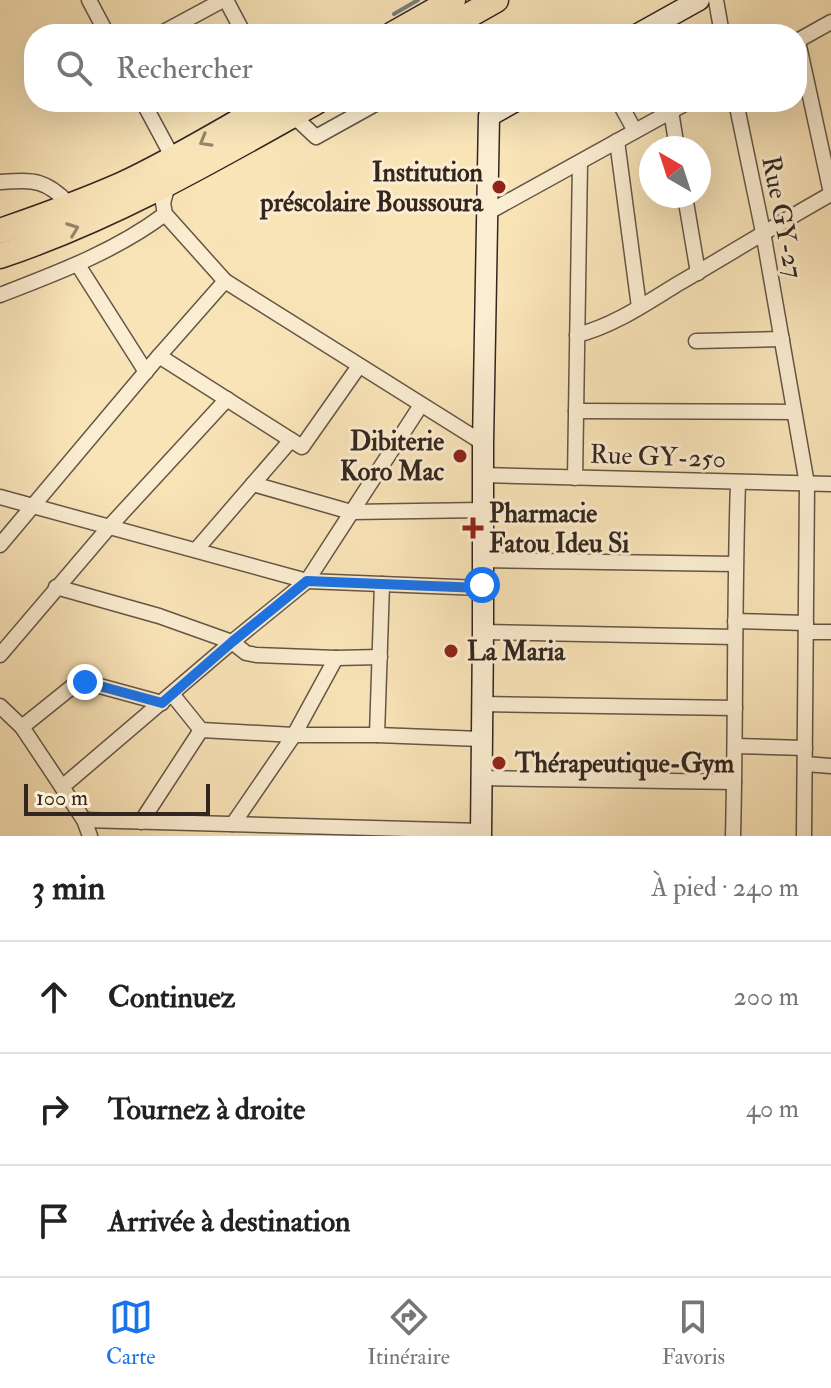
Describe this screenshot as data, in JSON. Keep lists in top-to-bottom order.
{
  "streets": {
    "street": ["Rue GY-27", "Rue GY-250"]
  },
  "crossings": [
    ["Rue GY-27", "Rue GY-250"]
  ],
  "places": {
    "other": [
      "Institution préscolaire Boussoura",
      "Dibiterie Koro Mac",
      "La Maria",
      "Thérapeutique-Gym"
    ],
    "health": ["Pharmacie Fatou Ideu Si"]
  },
  "scale_bar": "100 m",
  "north": "top left",
  "page": {
    "search": "Rechercher",
    "scale": "100 m",
    "heading": ["3 min", "À pied · 240 m"],
    "list": [
      ["Continuez", "200 m"],
      ["Tournez à droite", "40 m"],
      "Arrivée à destination"
    ],
    "nav": ["Carte", "Itinéraire", "Favoris"]
  }
}
